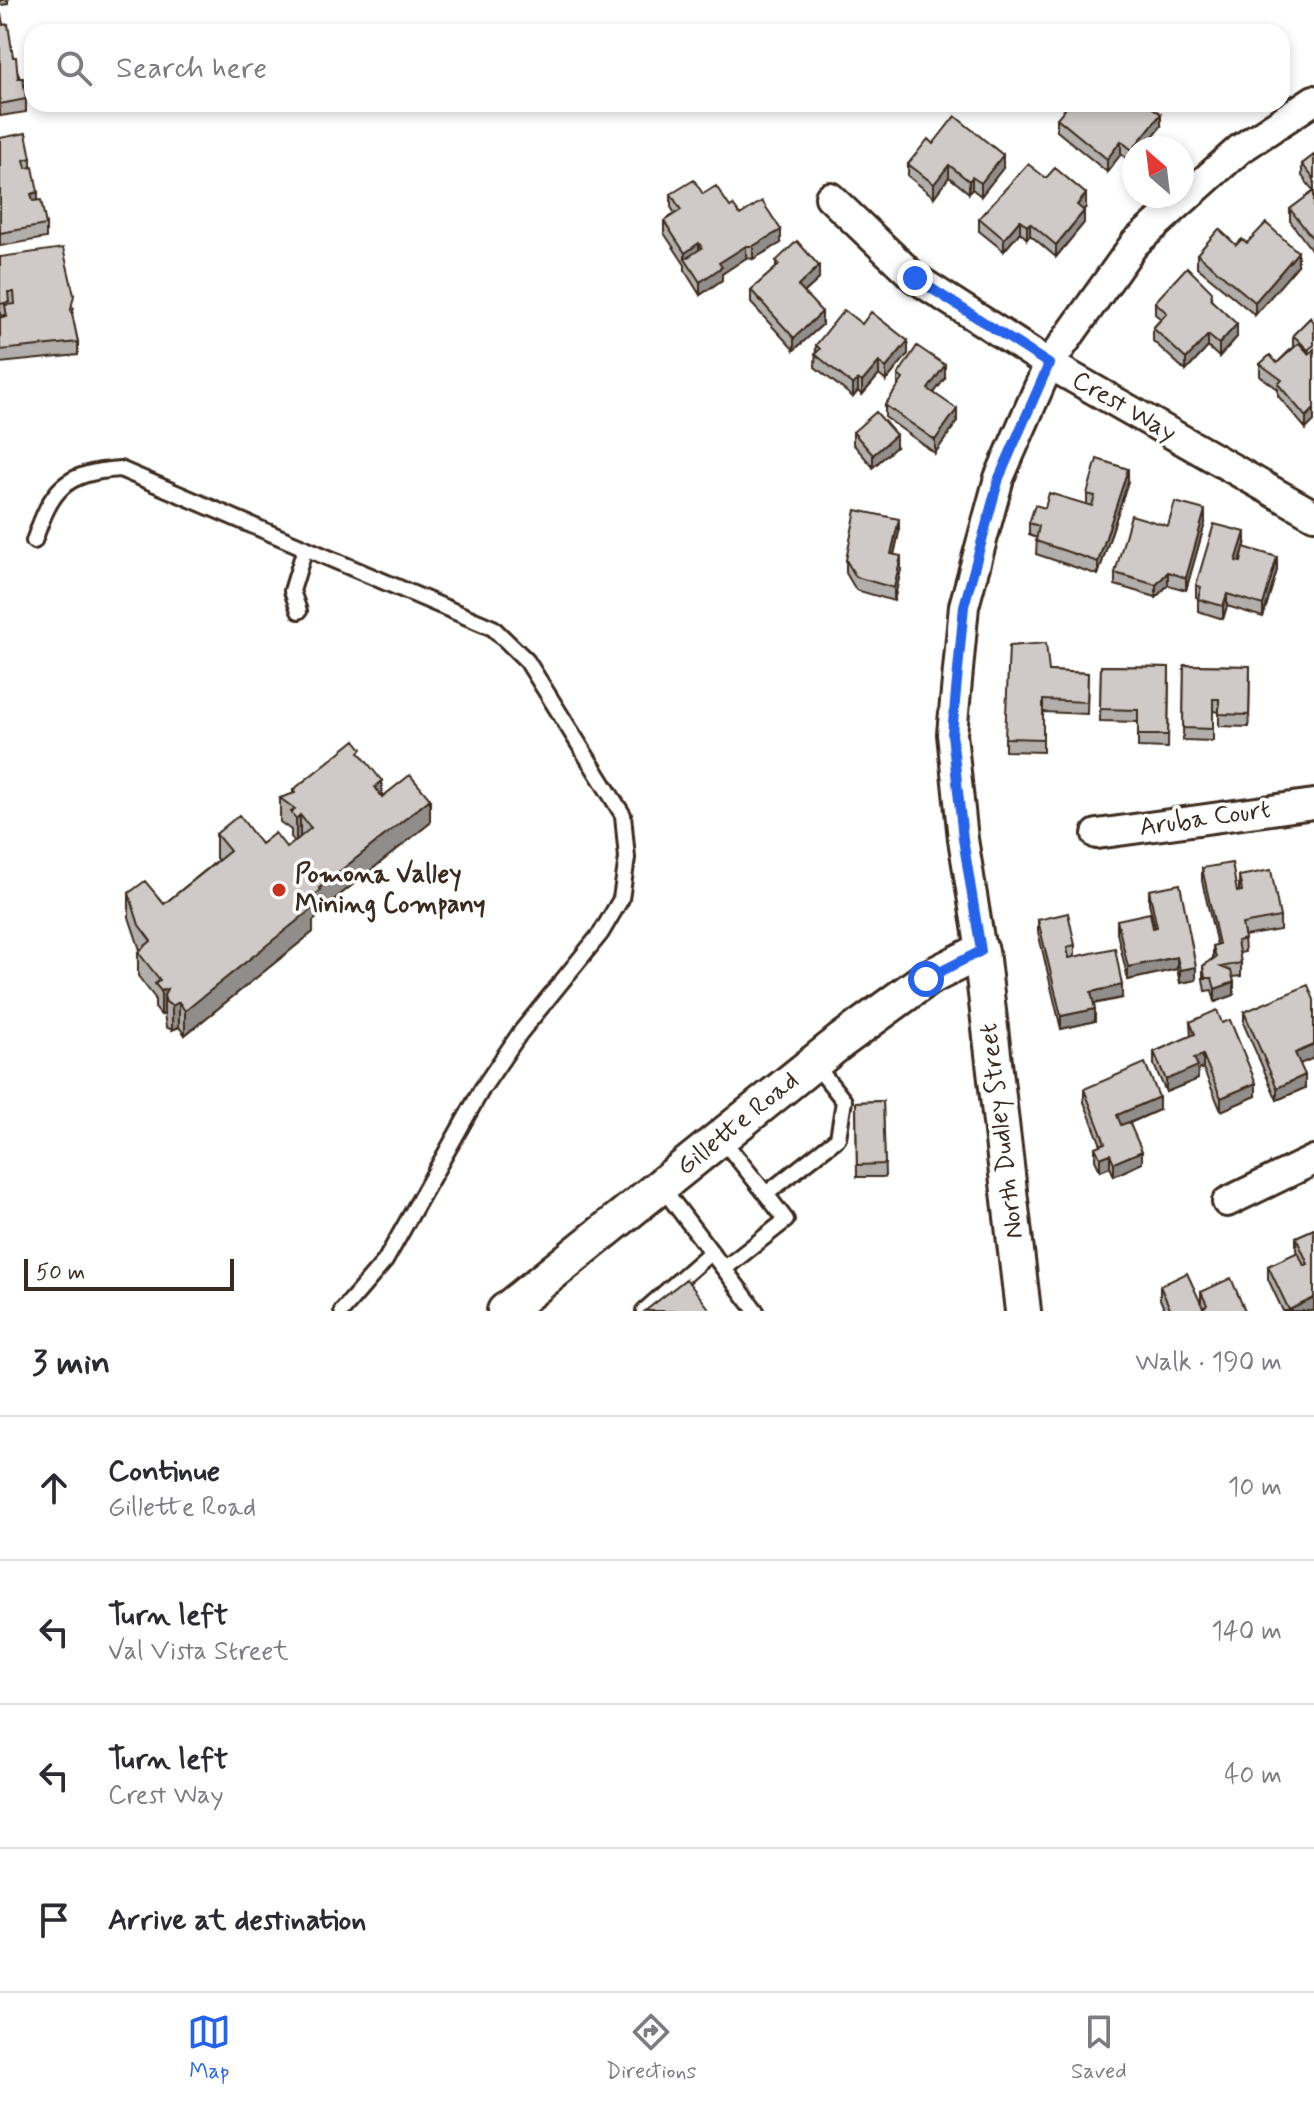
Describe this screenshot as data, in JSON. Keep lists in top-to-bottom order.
{
  "streets": {
    "street": [
      "Crest Way",
      "Aruba Court",
      "Gillette Road",
      "North Dudley Street"
    ]
  },
  "crossings": [
    ["Gillette Road", "North Dudley Street"]
  ],
  "places": ["Pomona Valley Mining Company"],
  "scale_bar": "50 m",
  "north": "top left",
  "page": {
    "search": "Search here",
    "scale": "50 m",
    "heading": ["3 min", "Walk · 190 m"],
    "list": [
      ["Continue", "Gillette Road", "10 m"],
      ["Turn left", "Val Vista Street", "140 m"],
      ["Turn left", "Crest Way", "40 m"],
      "Arrive at destination"
    ],
    "nav": ["Map", "Directions", "Saved"]
  }
}
